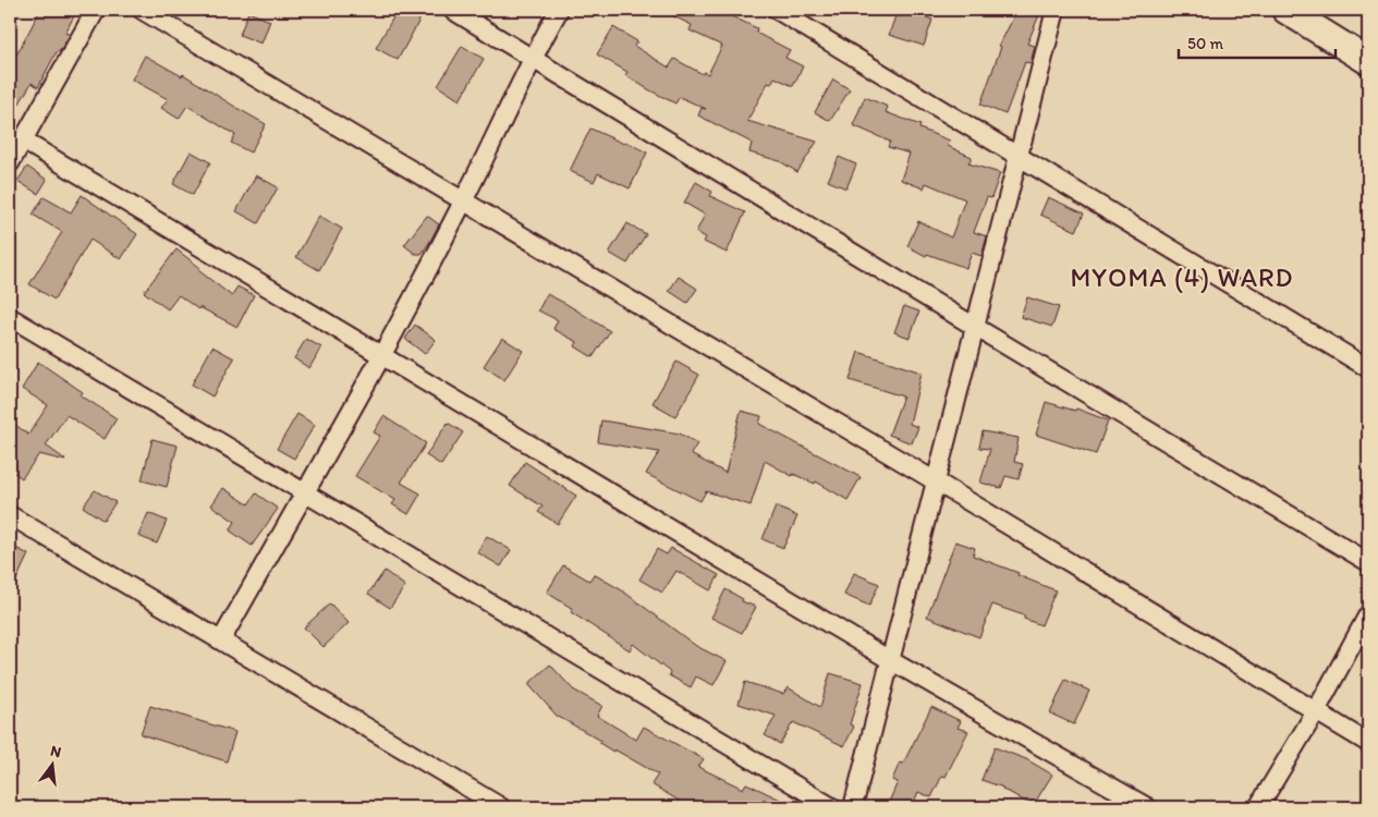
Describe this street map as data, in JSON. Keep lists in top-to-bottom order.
{
  "districts": ["MYOMA (4) WARD"],
  "scale_bar": "50 m",
  "north": "top"
}
